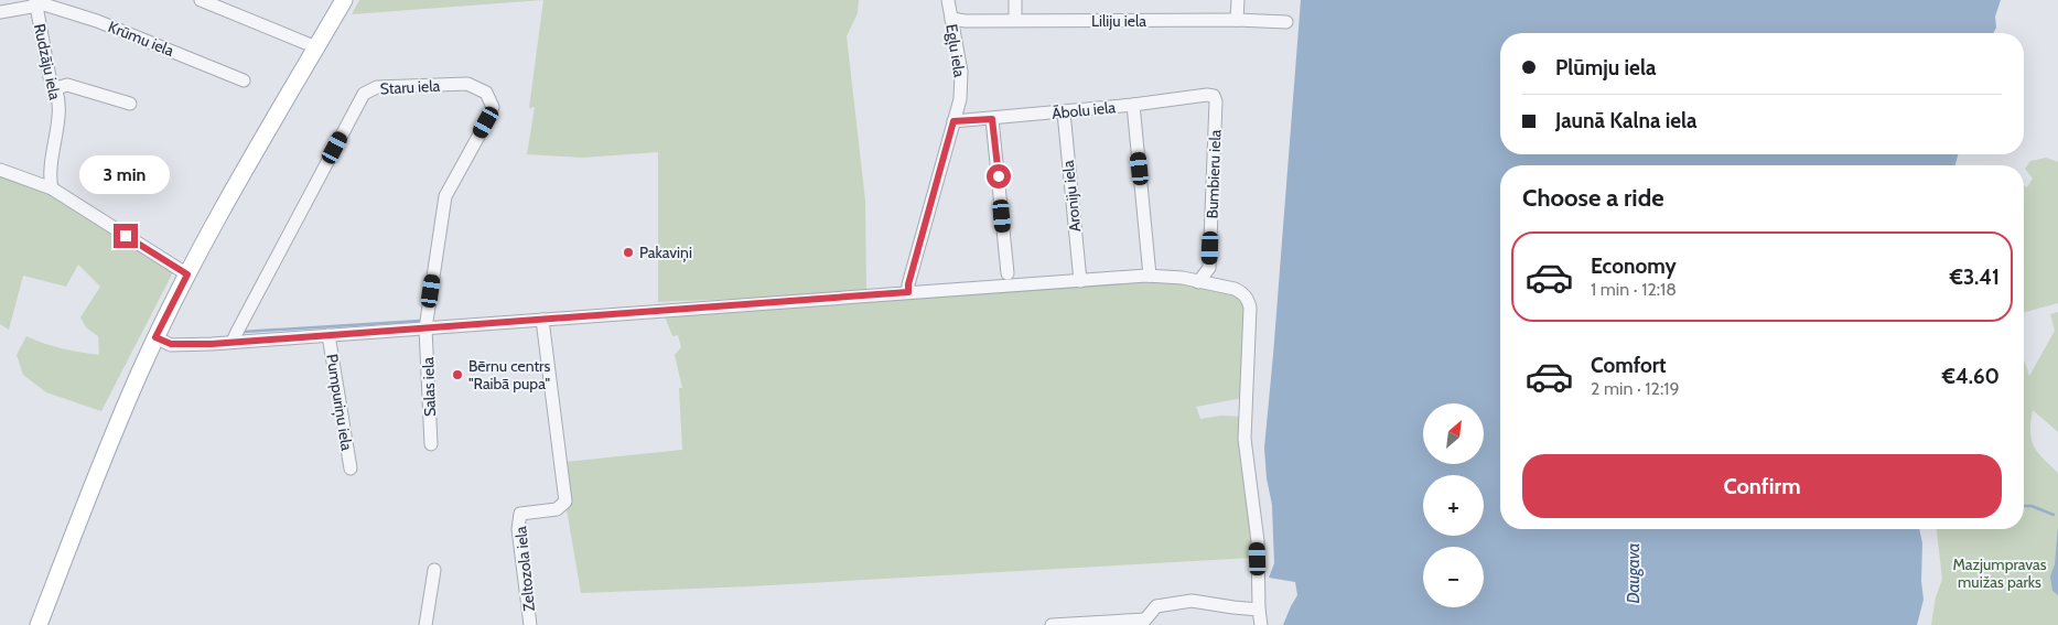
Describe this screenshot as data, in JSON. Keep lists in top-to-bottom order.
{
  "streets": {
    "street": [
      "Liliju iela",
      "Krūmu iela",
      "Egļu iela",
      "Rudzāju iela",
      "Staru iela",
      "Ābolu iela",
      "Bumbieru iela",
      "Aroniju iela",
      "Salas iela",
      "Pumpuriņu iela",
      "Zeltozola iela"
    ]
  },
  "crossings": [
    ["Liliju iela", "Egļu iela"],
    ["Krūmu iela", "Rudzāju iela"],
    ["Egļu iela", "Ābolu iela"],
    ["Staru iela", "Salas iela"],
    ["Ābolu iela", "Bumbieru iela"],
    ["Ābolu iela", "Aroniju iela"]
  ],
  "water": ["Daugava"],
  "parks": ["Mazjumpravas muižas parks"],
  "places": ["Pakaviņi", "Bērnu centrs \"Raibā pupa\""],
  "north": "top right",
  "page": {
    "banner": ["Plūmju iela", "Jaunā Kalna iela"],
    "bubble": "3 min",
    "heading": "Choose a ride",
    "list": [
      {
        "name": "Economy",
        "note": "1 min · 12:18",
        "value": "€3.41"
      },
      {
        "name": "Comfort",
        "note": "2 min · 12:19",
        "value": "€4.60"
      }
    ],
    "map_buttons": ["+", "−"],
    "buttons": "Confirm"
  }
}
